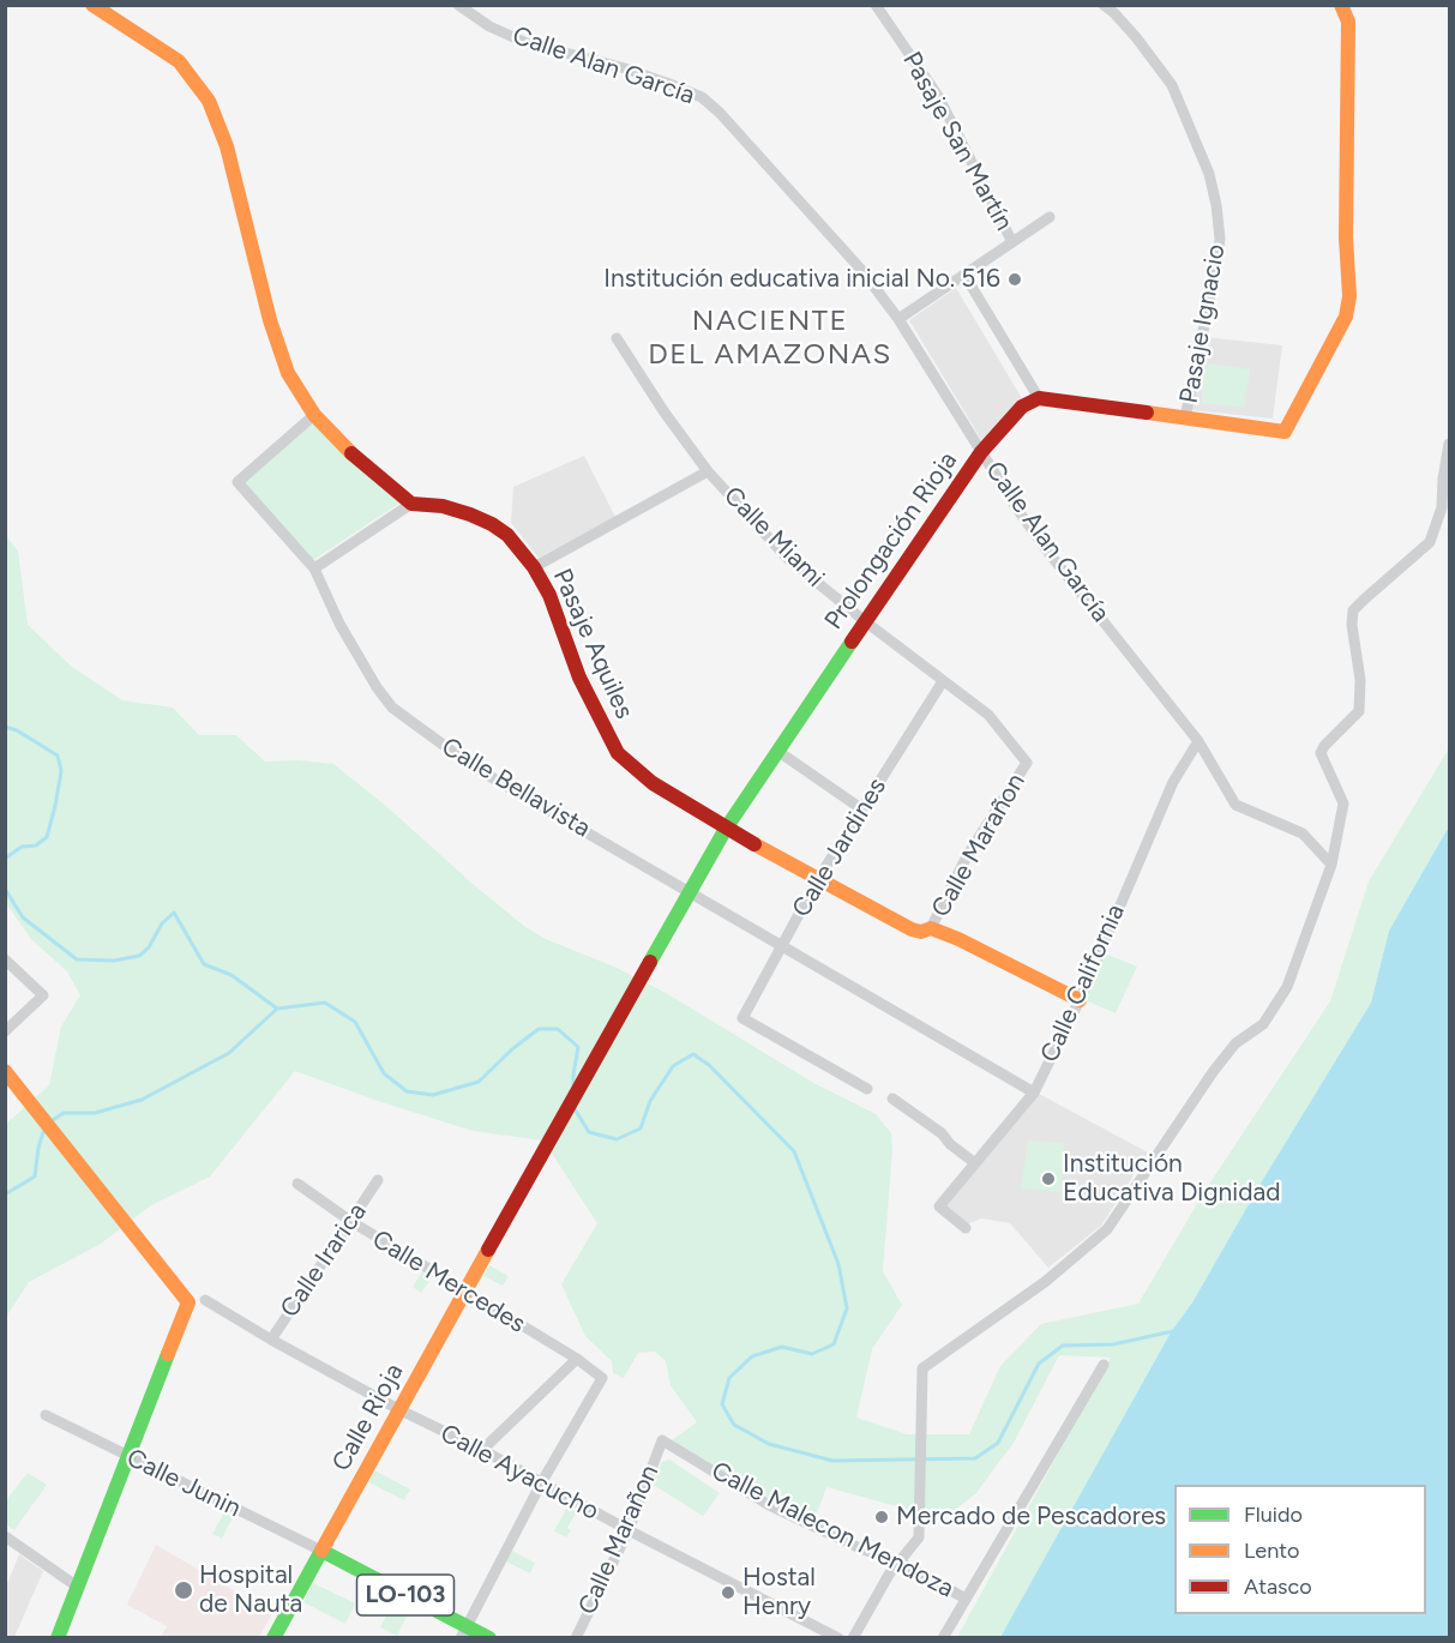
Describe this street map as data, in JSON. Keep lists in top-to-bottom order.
{
  "streets": {
    "street": [
      "Calle Alan García",
      "Pasaje San Martín",
      "Pasaje Ignacio",
      "Calle Miami",
      "Prolongación Rioja",
      "Pasaje Aquiles",
      "Calle Bellavista",
      "Calle Marañon",
      "Calle Jardines",
      "Calle California",
      "Calle Irarica",
      "Calle Mercedes",
      "Calle Rioja",
      "Calle Ayacucho",
      "Calle Junin",
      "Calle Malecon Mendoza",
      "LO-103"
    ]
  },
  "crossings": [
    ["Calle Alan García", "Prolongación Rioja"],
    ["Calle Alan García", "Calle California"],
    ["Calle Miami", "Prolongación Rioja"],
    ["Calle Miami", "Calle Marañon"],
    ["Calle Miami", "Calle Jardines"],
    ["Prolongación Rioja", "Pasaje Aquiles"],
    ["Prolongación Rioja", "Calle Bellavista"],
    ["Prolongación Rioja", "Calle Rioja"],
    ["Pasaje Aquiles", "Calle Marañon"],
    ["Pasaje Aquiles", "Calle Jardines"],
    ["Pasaje Aquiles", "Calle California"],
    ["Calle Bellavista", "Calle Jardines"],
    ["Calle Bellavista", "Calle California"],
    ["Calle Marañon", "Calle Ayacucho"],
    ["Calle Marañon", "Calle Malecon Mendoza"],
    ["Calle Irarica", "Calle Mercedes"],
    ["Calle Irarica", "Calle Ayacucho"],
    ["Calle Mercedes", "Calle Rioja"],
    ["Calle Mercedes", "Calle Ayacucho"],
    ["Calle Rioja", "Calle Ayacucho"],
    ["Calle Rioja", "Calle Junin"],
    ["Calle Rioja", "LO-103"],
    ["Calle Junin", "LO-103"]
  ],
  "districts": ["NACIENTE DEL AMAZONAS"],
  "places": [
    "Institución educativa inicial No. 516",
    "Institución Educativa Dignidad",
    "Mercado de Pescadores",
    "Hospital de Nauta",
    "Hostal Henry"
  ],
  "legend": ["Fluido", "Lento", "Atasco"]
}
